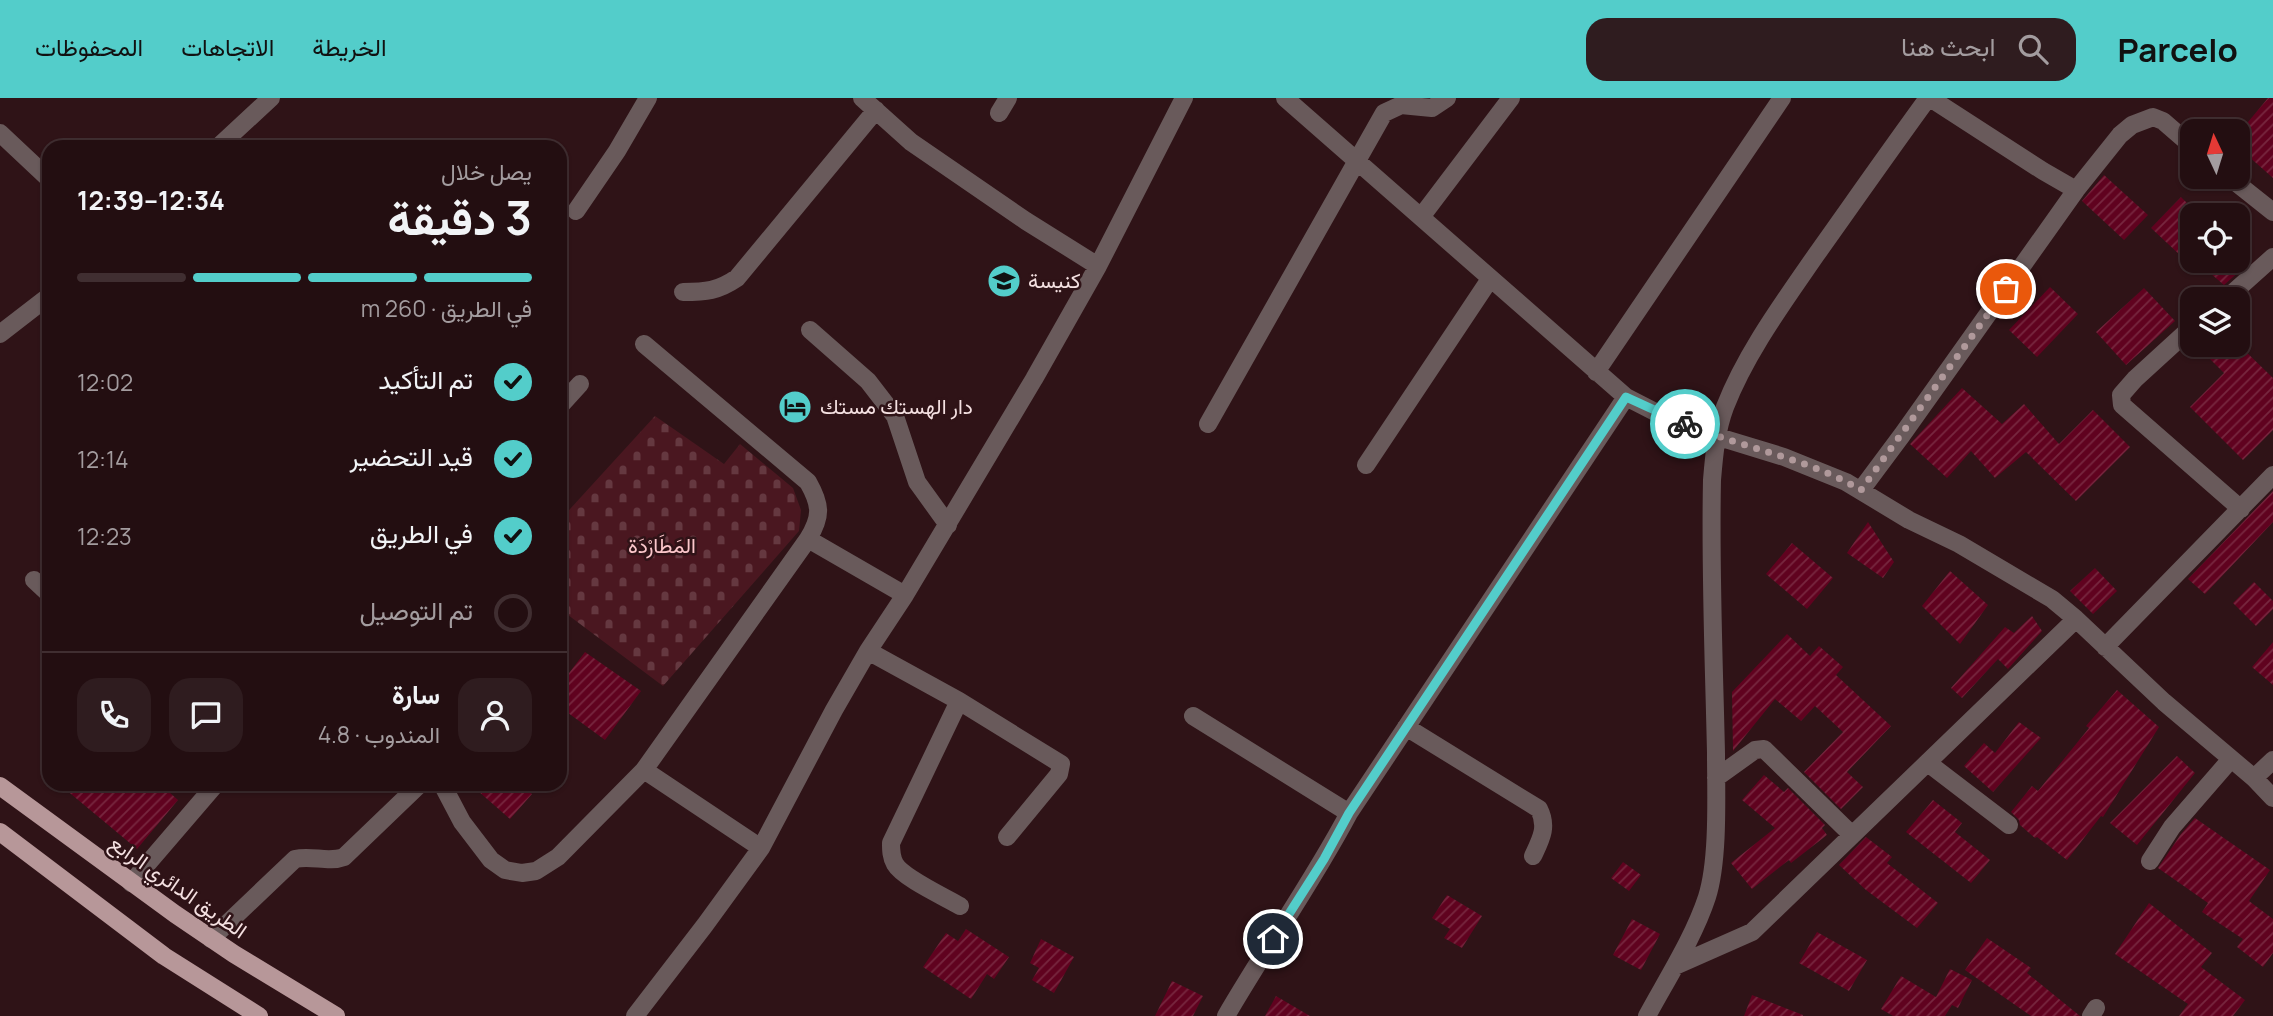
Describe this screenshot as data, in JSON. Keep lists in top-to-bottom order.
{
  "streets": {
    "main road": ["الطريق الدائري الرابع"]
  },
  "parks": ["المَطَارْدَة"],
  "places": {
    "school or university": ["كنيسة"],
    "hotel": ["دار الهستك مستك"]
  },
  "north": "top",
  "page": {
    "header": "Parcelo",
    "search": "ابحث هنا",
    "nav": ["الخريطة", "الاتجاهات", "المحفوظات"],
    "heading": ["3 دقيقة", "يصل خلال", "12:34–12:39"],
    "panel": ["سارة", "المندوب · 4.8"],
    "bar": "في الطريق · 260 m",
    "list": [
      ["تم التأكيد", "12:02"],
      ["قيد التحضير", "12:14"],
      ["في الطريق", "12:23"],
      "تم التوصيل"
    ]
  }
}
